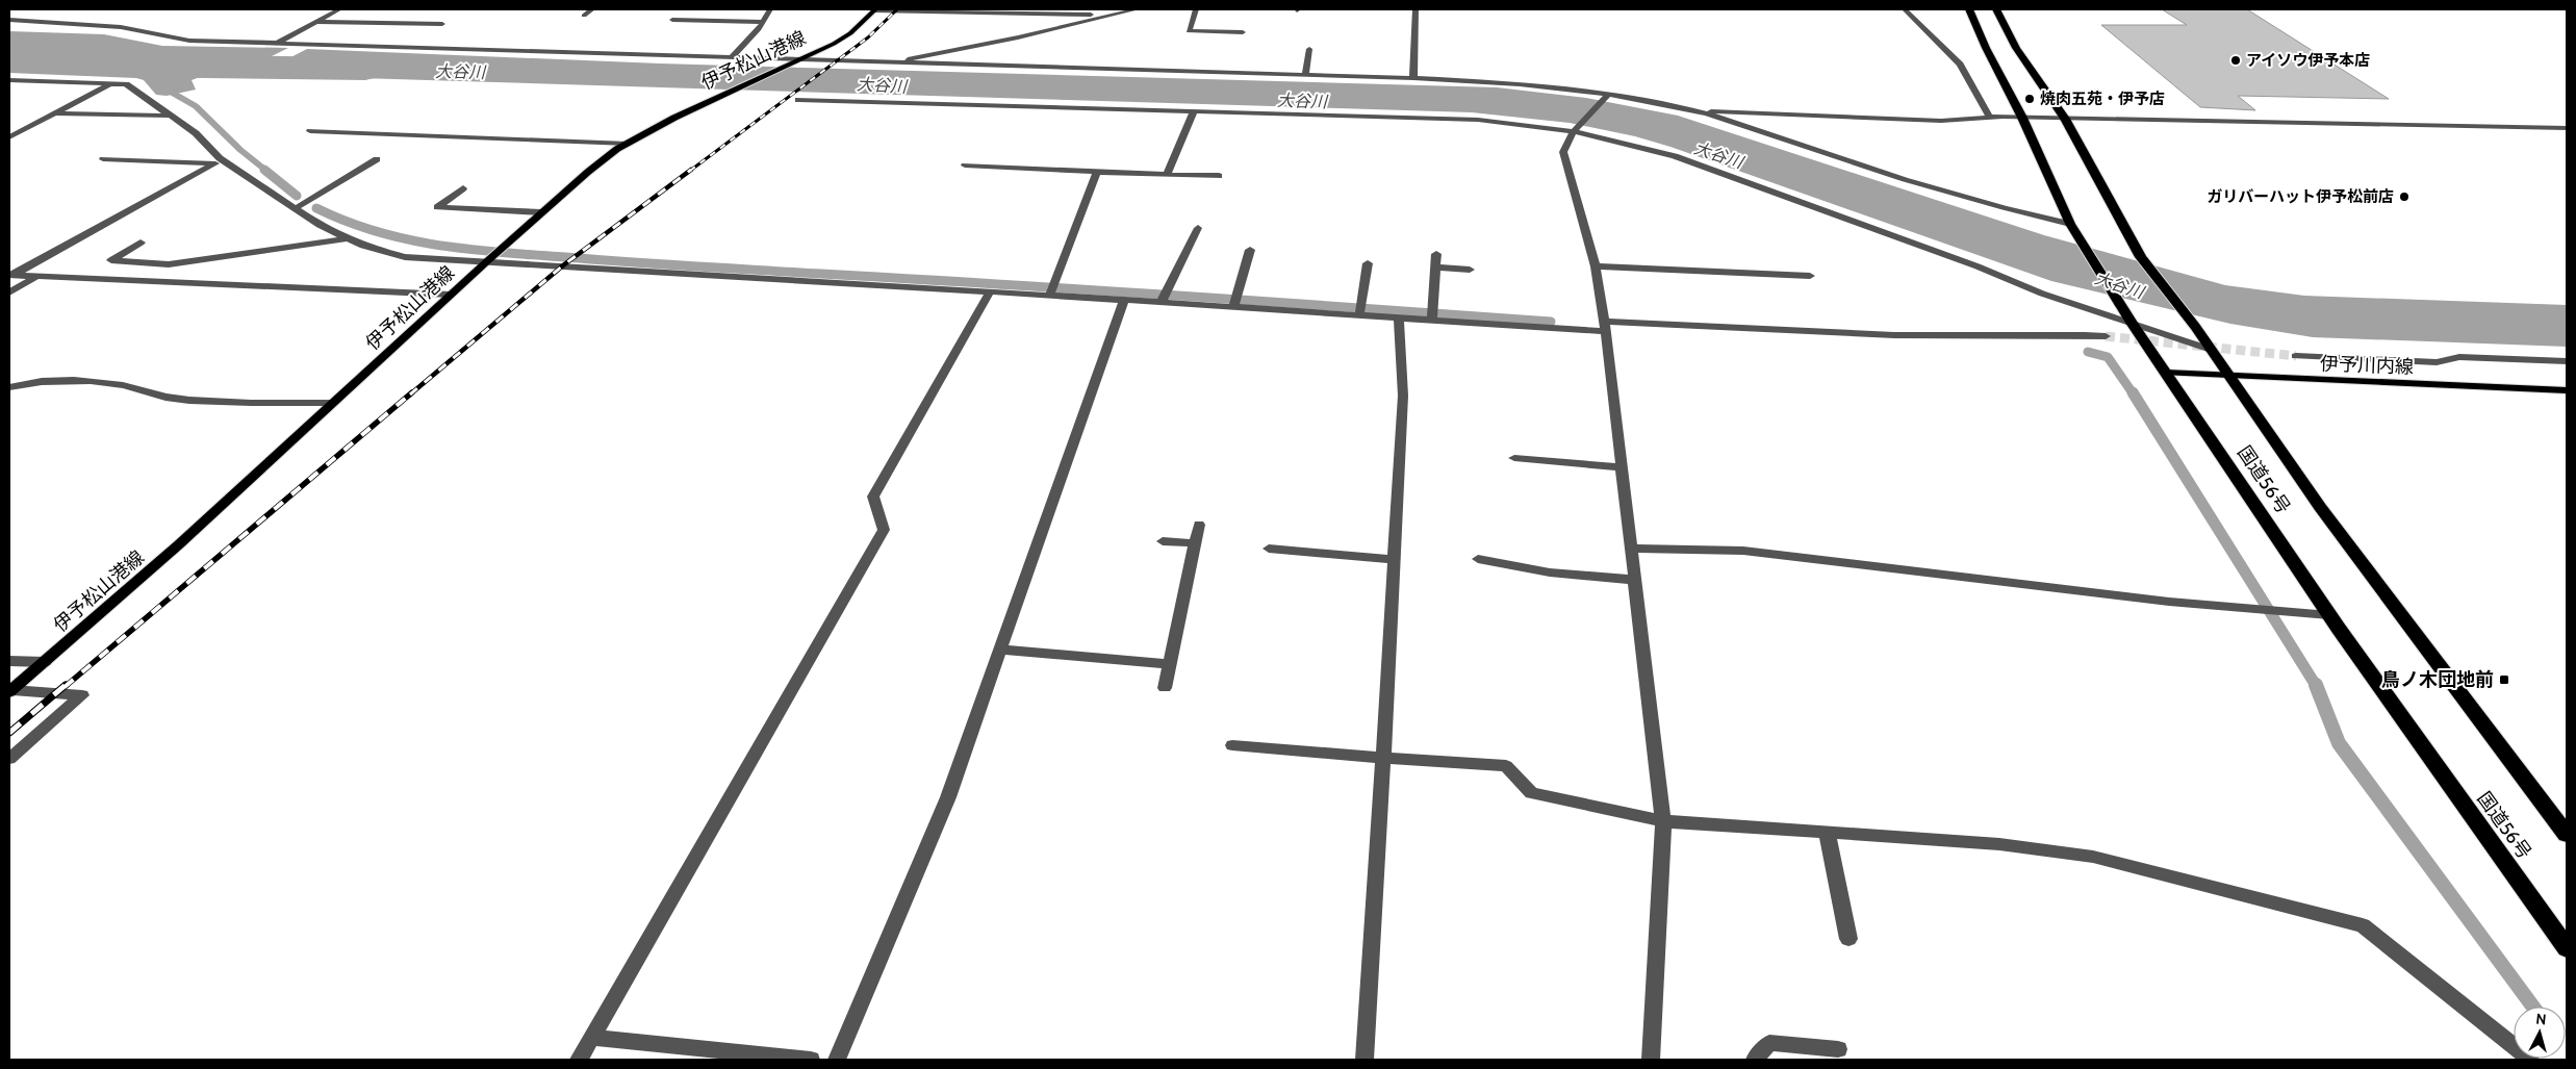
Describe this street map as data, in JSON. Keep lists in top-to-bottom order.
{
  "streets": {
    "highway": ["国道56号"],
    "main road": ["伊予松山港線", "伊予川内線"]
  },
  "crossings": [
    ["伊予川内線", "国道56号"]
  ],
  "water": ["大谷川"],
  "places": {
    "other": ["アイソウ伊予本店", "焼肉五苑・伊予店", "ガリバーハット伊予松前店"],
    "transit": ["鳥ノ木団地前"]
  },
  "north": "top"
}
